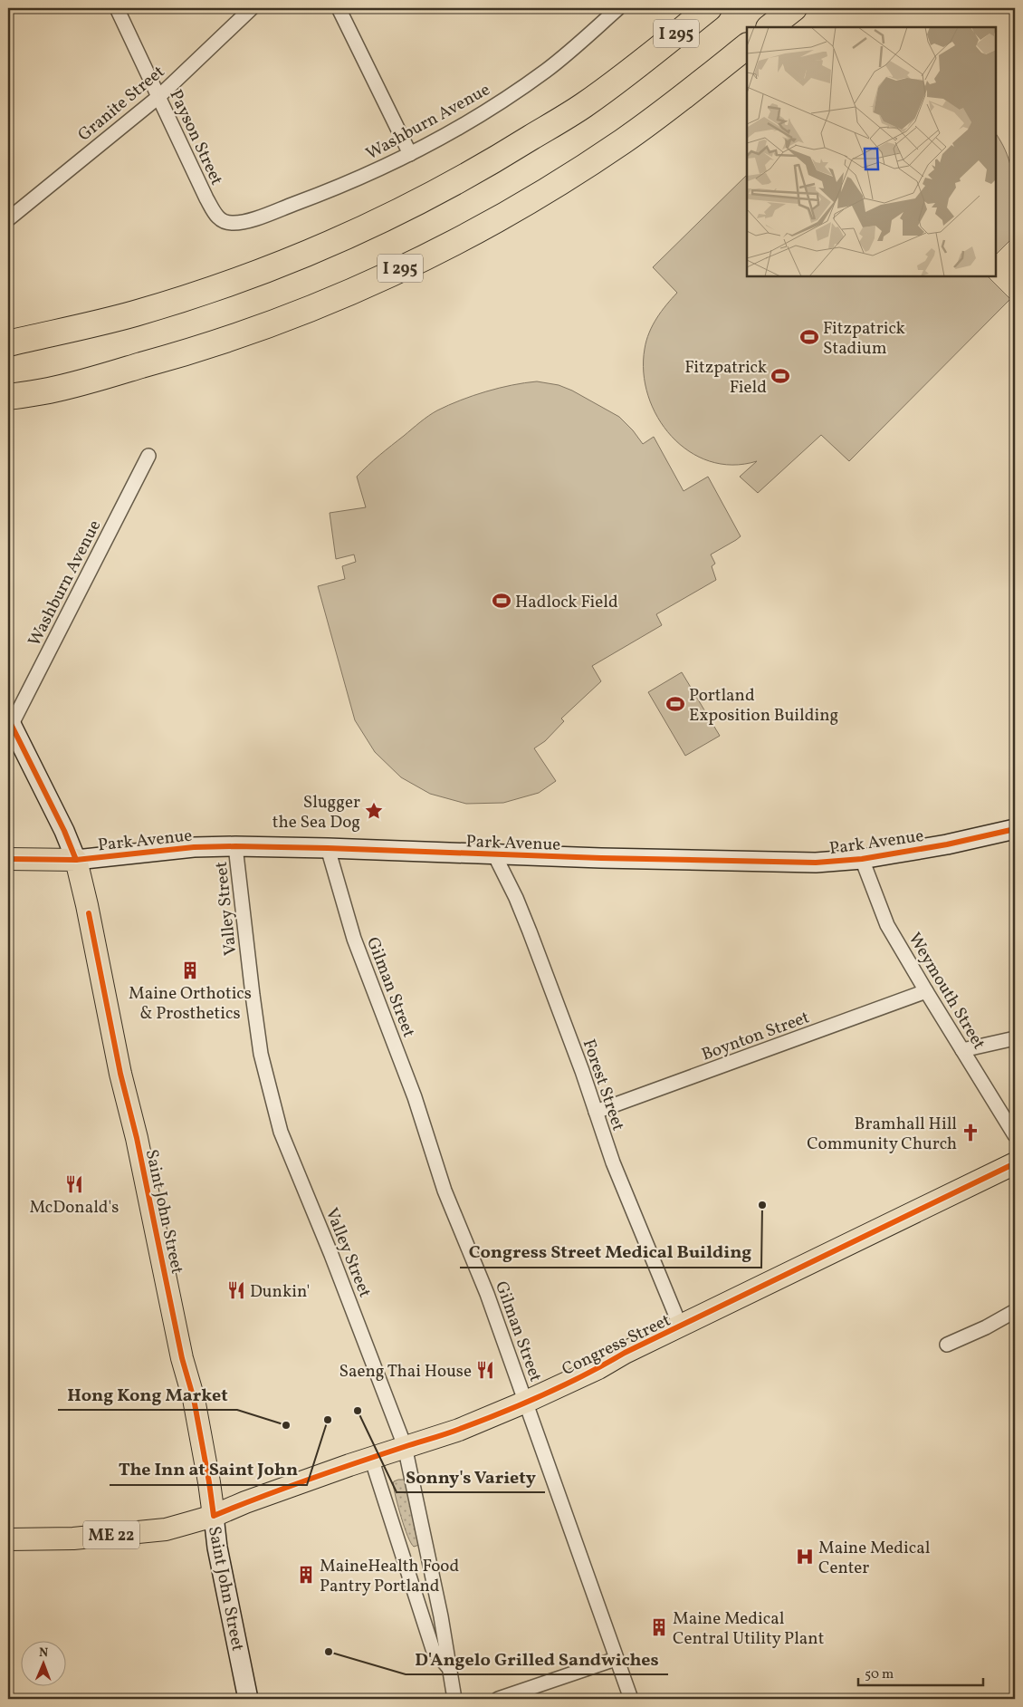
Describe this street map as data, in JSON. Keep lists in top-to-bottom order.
{
  "streets": {
    "highway": ["I 295"],
    "main road": [
      "Park Avenue",
      "Saint John Street",
      "Congress Street",
      "ME 22"
    ],
    "street": [
      "Granite Street",
      "Washburn Avenue",
      "Payson Street",
      "Valley Street",
      "Gilman Street",
      "Weymouth Street",
      "Boynton Street",
      "Forest Street"
    ]
  },
  "crossings": [
    ["Granite Street", "Payson Street"],
    ["Washburn Avenue", "Payson Street"],
    ["Washburn Avenue", "Saint John Street"],
    ["Park Avenue", "Valley Street"],
    ["Park Avenue", "Gilman Street"],
    ["Park Avenue", "Weymouth Street"],
    ["Park Avenue", "Forest Street"],
    ["Park Avenue", "Saint John Street"],
    ["Valley Street", "Congress Street"],
    ["Gilman Street", "Congress Street"],
    ["Weymouth Street", "Boynton Street"],
    ["Boynton Street", "Forest Street"],
    ["Forest Street", "Congress Street"],
    ["Saint John Street", "Congress Street"]
  ],
  "places": {
    "sports": [
      "Fitzpatrick Stadium",
      "Fitzpatrick Field",
      "Hadlock Field",
      "Portland Exposition Building"
    ],
    "place": ["Slugger the Sea Dog"],
    "building": ["Maine Orthotics & Prosthetics", "MaineHealth Food Pantry Portland", "Maine Medical Central Utility Plant"],
    "church": ["Bramhall Hill Community Church"],
    "restaurant": ["McDonald's", "Dunkin'", "Saeng Thai House"],
    "other": [
      "Congress Street Medical Building",
      "Sonny's Variety",
      "The Inn at Saint John",
      "Hong Kong Market",
      "D'Angelo Grilled Sandwiches"
    ],
    "hospital": ["Maine Medical Center"]
  },
  "scale_bar": "50 m",
  "north": "top"
}
